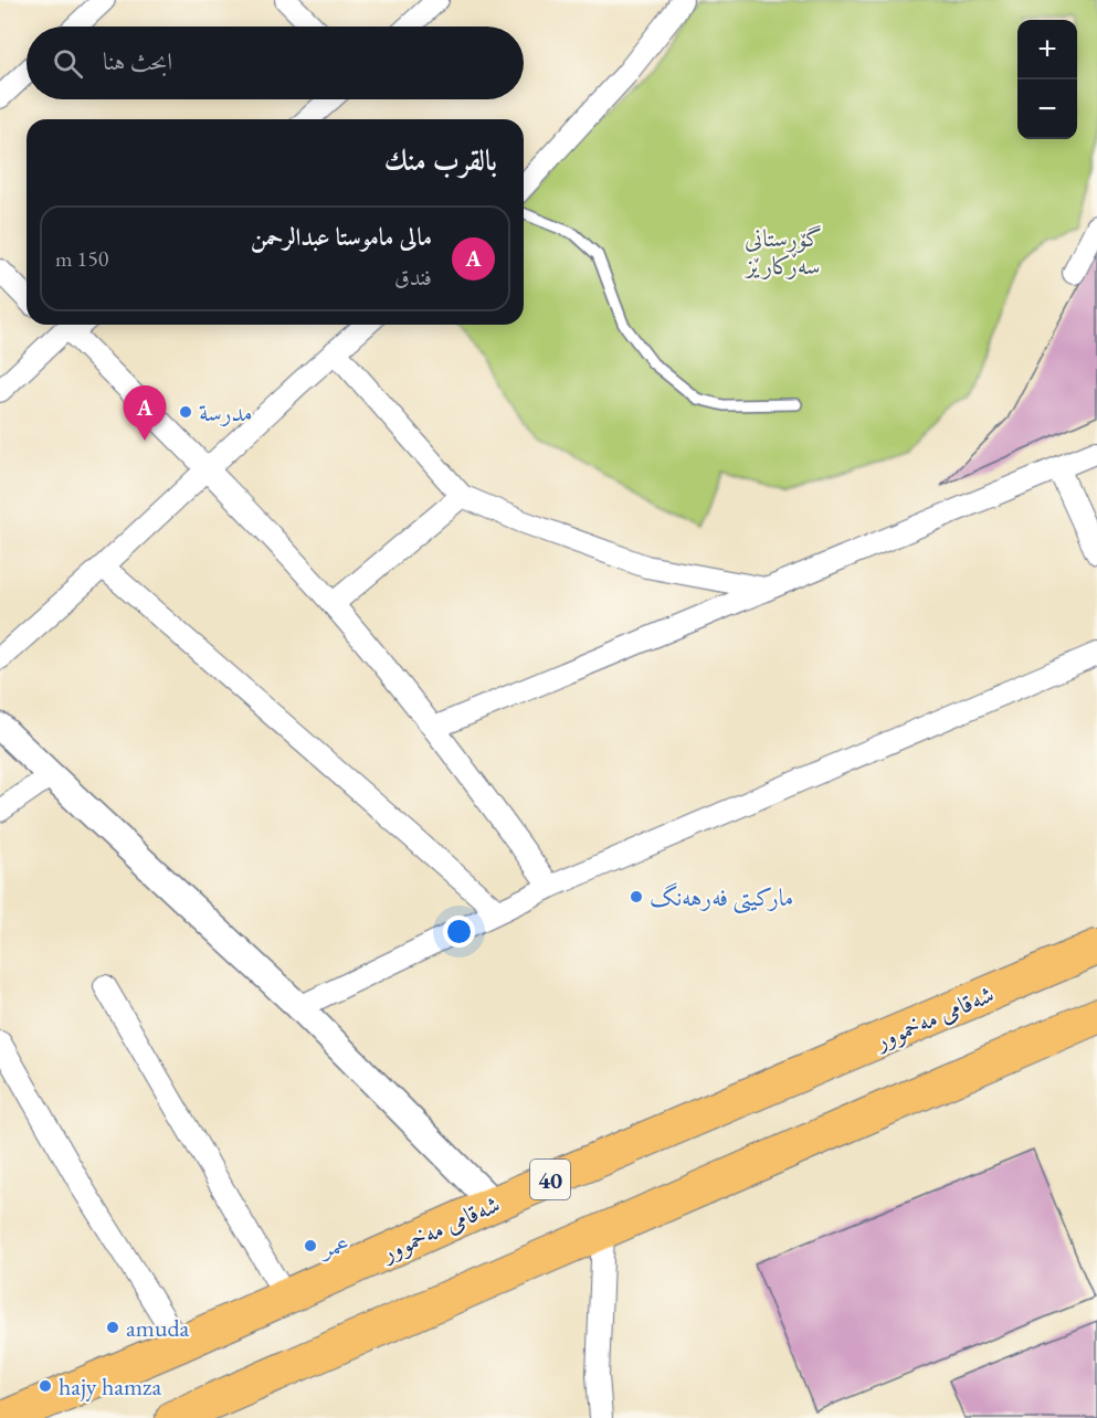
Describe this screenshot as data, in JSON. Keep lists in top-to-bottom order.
{
  "streets": {
    "highway": ["شەقامی مەخموور", "40"]
  },
  "parks": ["گۆڕستانی سەرکارێز"],
  "places": [
    "مدرسة",
    "مارکیتی فەرهەنگ",
    "عمر",
    "amuda",
    "hajy hamza"
  ],
  "page": {
    "map_buttons": ["+", "−"],
    "search": "ابحث هنا",
    "heading": "بالقرب منك",
    "list": [
      {
        "mark": "A",
        "name": "مالى ماموستا عبدالرحمن",
        "note": "فندق",
        "value": "150 m"
      }
    ],
    "pins": "A"
  }
}
